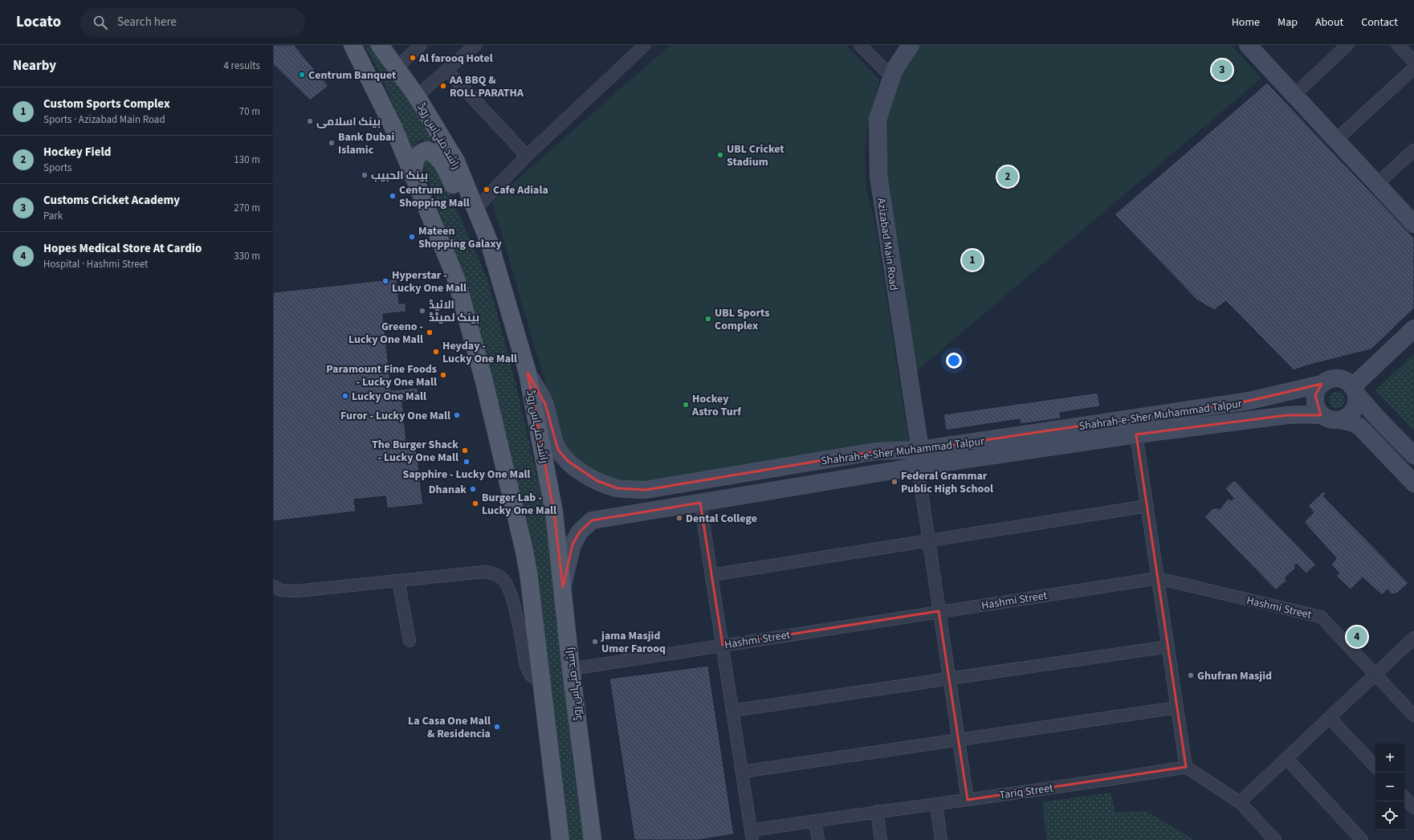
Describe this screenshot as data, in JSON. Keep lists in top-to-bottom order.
{
  "streets": {
    "main road": ["راشد منہاس روڈ", "Azizabad Main Road", "Shahrah-e-Sher Muhammad Talpur"],
    "street": ["Hashmi Street", "Tariq Street"]
  },
  "crossings": [
    ["راشد منہاس روڈ", "Shahrah-e-Sher Muhammad Talpur"],
    ["راشد منہاس روڈ", "Hashmi Street"],
    ["Azizabad Main Road", "Shahrah-e-Sher Muhammad Talpur"]
  ],
  "places": [
    "Al farooq Hotel",
    "Centrum Banquet",
    "AA BBQ & ROLL PARATHA",
    "بینک اسلامی",
    "Bank Dubai Islamic",
    "UBL Cricket Stadium",
    "بينک الحبيب",
    "Cafe Adiala",
    "Centrum Shopping Mall",
    "Mateen Shopping Galaxy",
    "Hyperstar - Lucky One Mall",
    "الائیڈ بینک لمیٹڈ",
    "UBL Sports Complex",
    "Greeno - Lucky One Mall",
    "Heyday - Lucky One Mall",
    "Paramount Fine Foods - Lucky One Mall",
    "Lucky One Mall",
    "Hockey Astro Turf",
    "Furor - Lucky One Mall",
    "The Burger Shack - Lucky One Mall",
    "Sapphire - Lucky One Mall",
    "Federal Grammar Public High School",
    "Dhanak",
    "Burger Lab - Lucky One Mall",
    "Dental College",
    "jama Masjid Umer Farooq",
    "Ghufran Masjid",
    "La Casa One Mall & Residencia"
  ],
  "page": {
    "header": "Locato",
    "search": "Search here",
    "nav": [
      "Home",
      "Map",
      "About",
      "Contact"
    ],
    "heading": ["Nearby", "4 results"],
    "pins": [
      "3",
      "2",
      "1",
      "4"
    ],
    "list": [
      {
        "mark": "1",
        "name": "Custom Sports Complex",
        "note": "Sports · Azizabad Main Road",
        "value": "70 m"
      },
      {
        "mark": "2",
        "name": "Hockey Field",
        "note": "Sports",
        "value": "130 m"
      },
      {
        "mark": "3",
        "name": "Customs Cricket Academy",
        "note": "Park",
        "value": "270 m"
      },
      {
        "mark": "4",
        "name": "Hopes Medical Store At Cardio",
        "note": "Hospital · Hashmi Street",
        "value": "330 m"
      }
    ],
    "map_buttons": ["+", "−"]
  }
}
